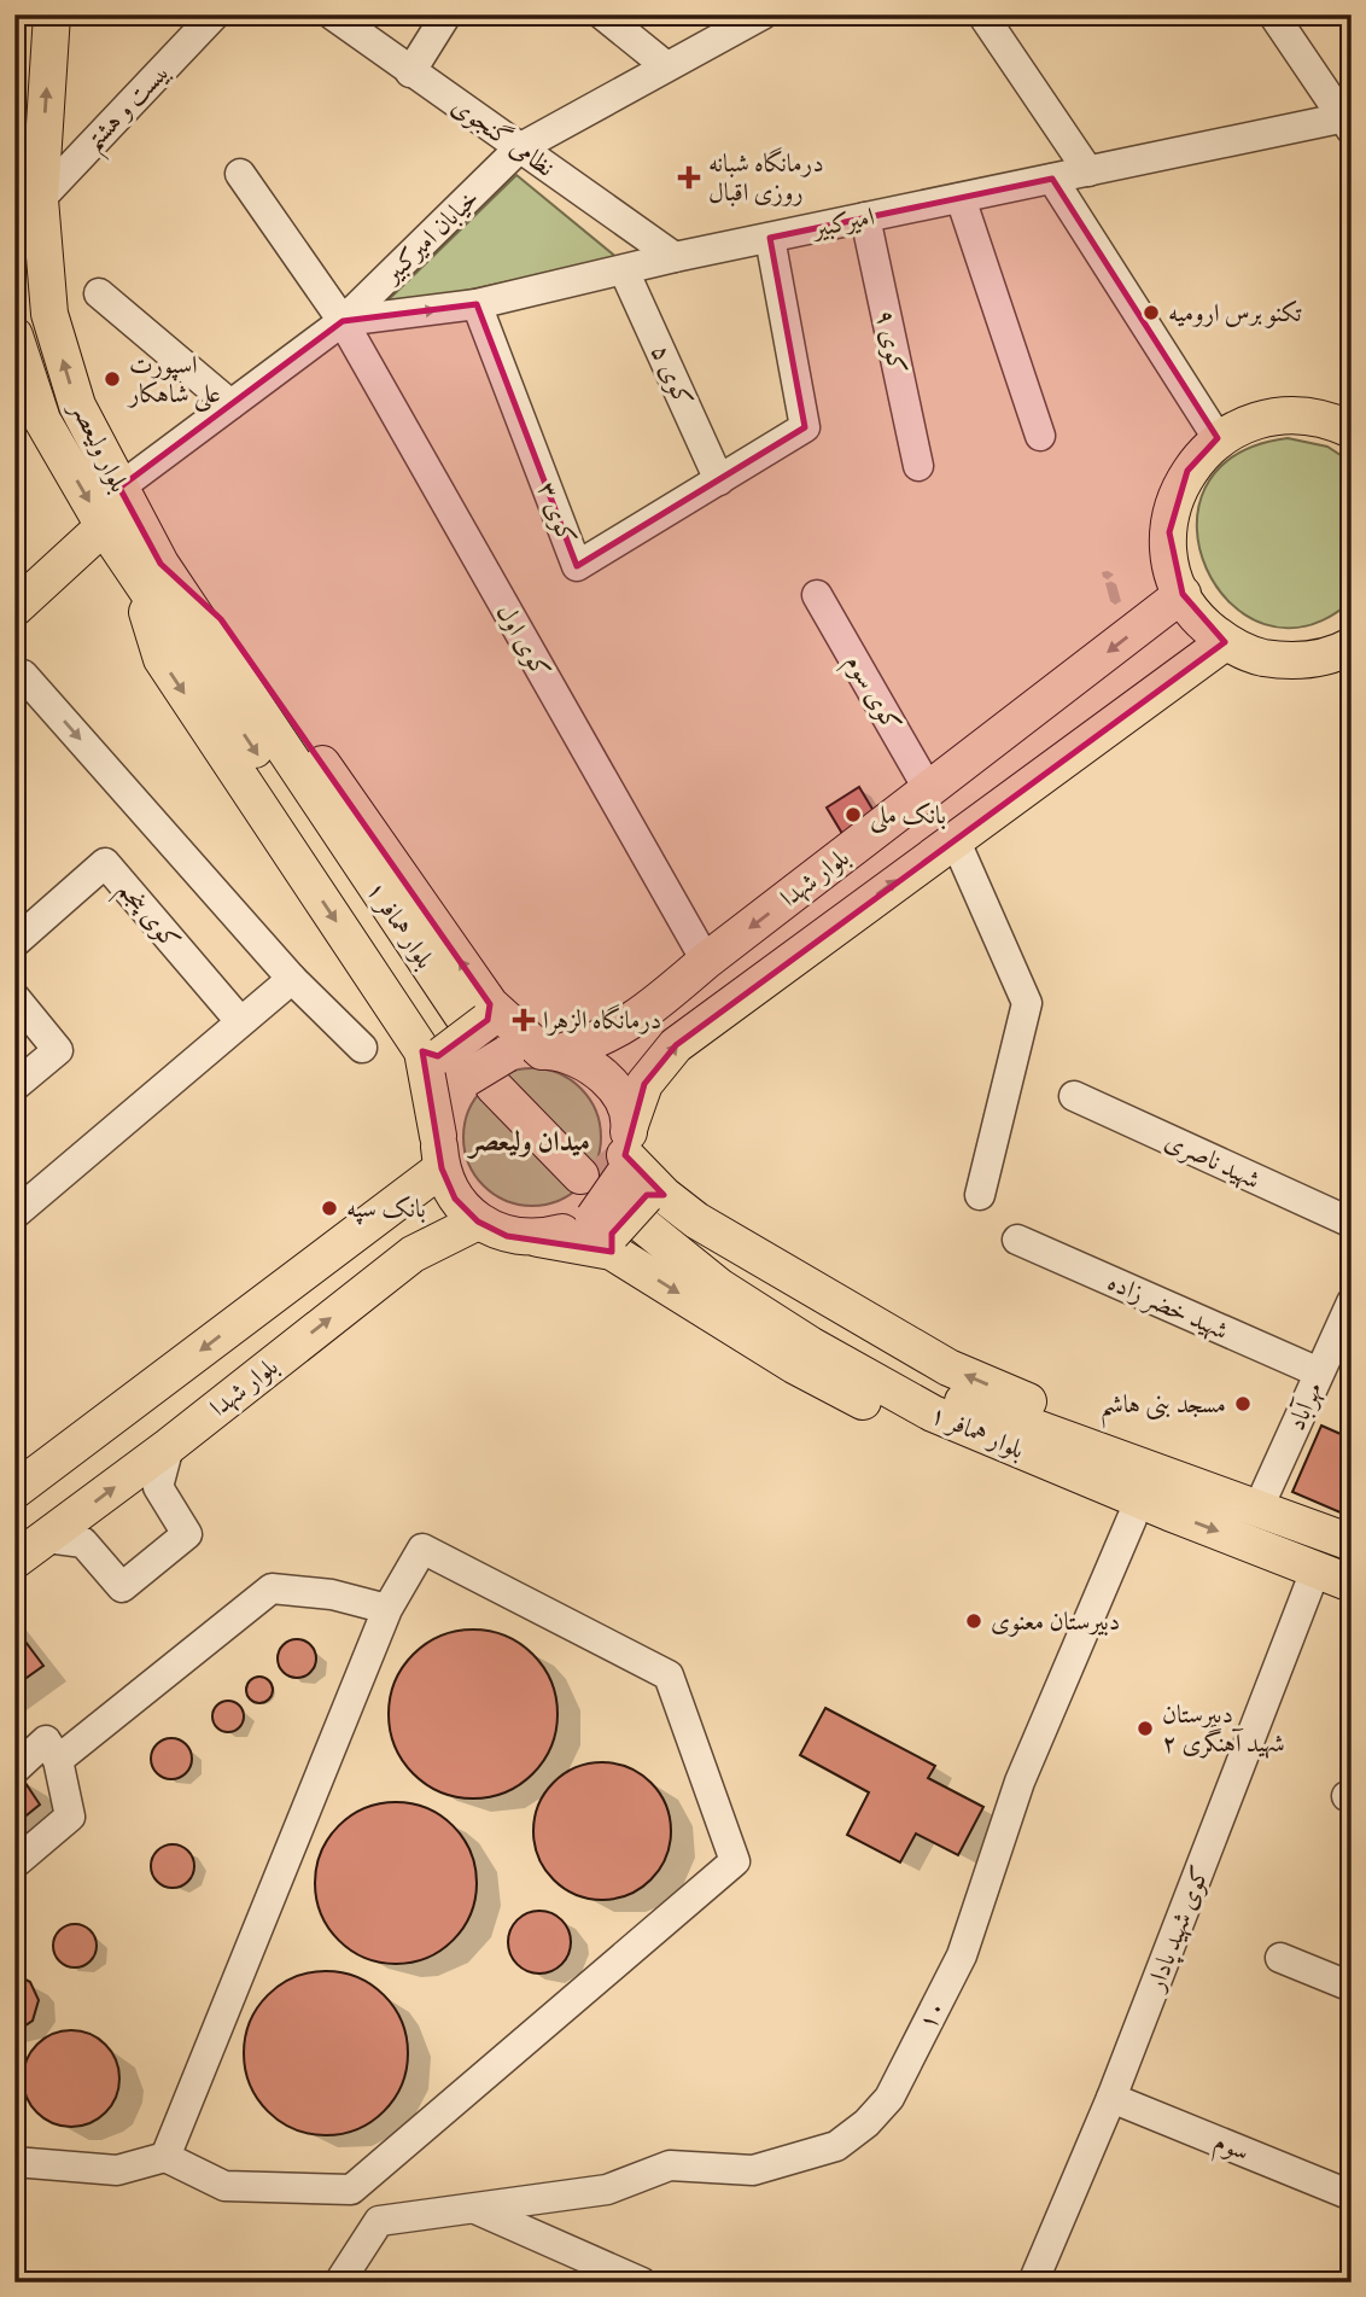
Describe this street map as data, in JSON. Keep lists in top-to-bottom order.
{
  "streets": {
    "main road": ["بلوار ولیعصر", "بلوار شهدا", "بلوار همافر ۱"],
    "street": [
      "بیست و هشتم",
      "نظامی گنجوی",
      "امیرکبیر",
      "خیابان امیرکبیر",
      "کوی ۹",
      "کوی ۵",
      "کوی ۳",
      "کوی اول",
      "کوی سوم",
      "کوی پنجم",
      "شهید ناصری",
      "شهید خضر زاده",
      "مهرآباد",
      "کوی شهید پادار",
      "۱۰",
      "سوم"
    ]
  },
  "crossings": [
    ["بیست و هشتم", "بلوار ولیعصر"],
    ["نظامی گنجوی", "امیرکبیر"],
    ["نظامی گنجوی", "خیابان امیرکبیر"],
    ["امیرکبیر", "خیابان امیرکبیر"],
    ["امیرکبیر", "کوی ۹"],
    ["امیرکبیر", "کوی ۵"],
    ["امیرکبیر", "کوی ۳"],
    ["امیرکبیر", "کوی اول"],
    ["خیابان امیرکبیر", "بلوار ولیعصر"],
    ["خیابان امیرکبیر", "کوی اول"],
    ["کوی ۵", "کوی ۳"],
    ["بلوار ولیعصر", "بلوار همافر ۱"],
    ["کوی اول", "بلوار شهدا"],
    ["کوی سوم", "بلوار شهدا"],
    ["بلوار شهدا", "بلوار همافر ۱"],
    ["بلوار همافر ۱", "مهرآباد"],
    ["بلوار همافر ۱", "کوی شهید پادار"],
    ["شهید خضر زاده", "مهرآباد"],
    ["کوی شهید پادار", "سوم"]
  ],
  "districts": ["میدان ولیعصر"],
  "places": {
    "health": ["درمانگاه شبانه روزی اقبال", "درمانگاه الزهرا"],
    "other": [
      "تکنو برس ارومیه",
      "اسپورت علی شاهکار",
      "بانک ملی",
      "بانک سپه",
      "مسجد بنی هاشم",
      "دبیرستان معنوی",
      "دبیرستان شهید آهنگری ۲"
    ]
  }
}
